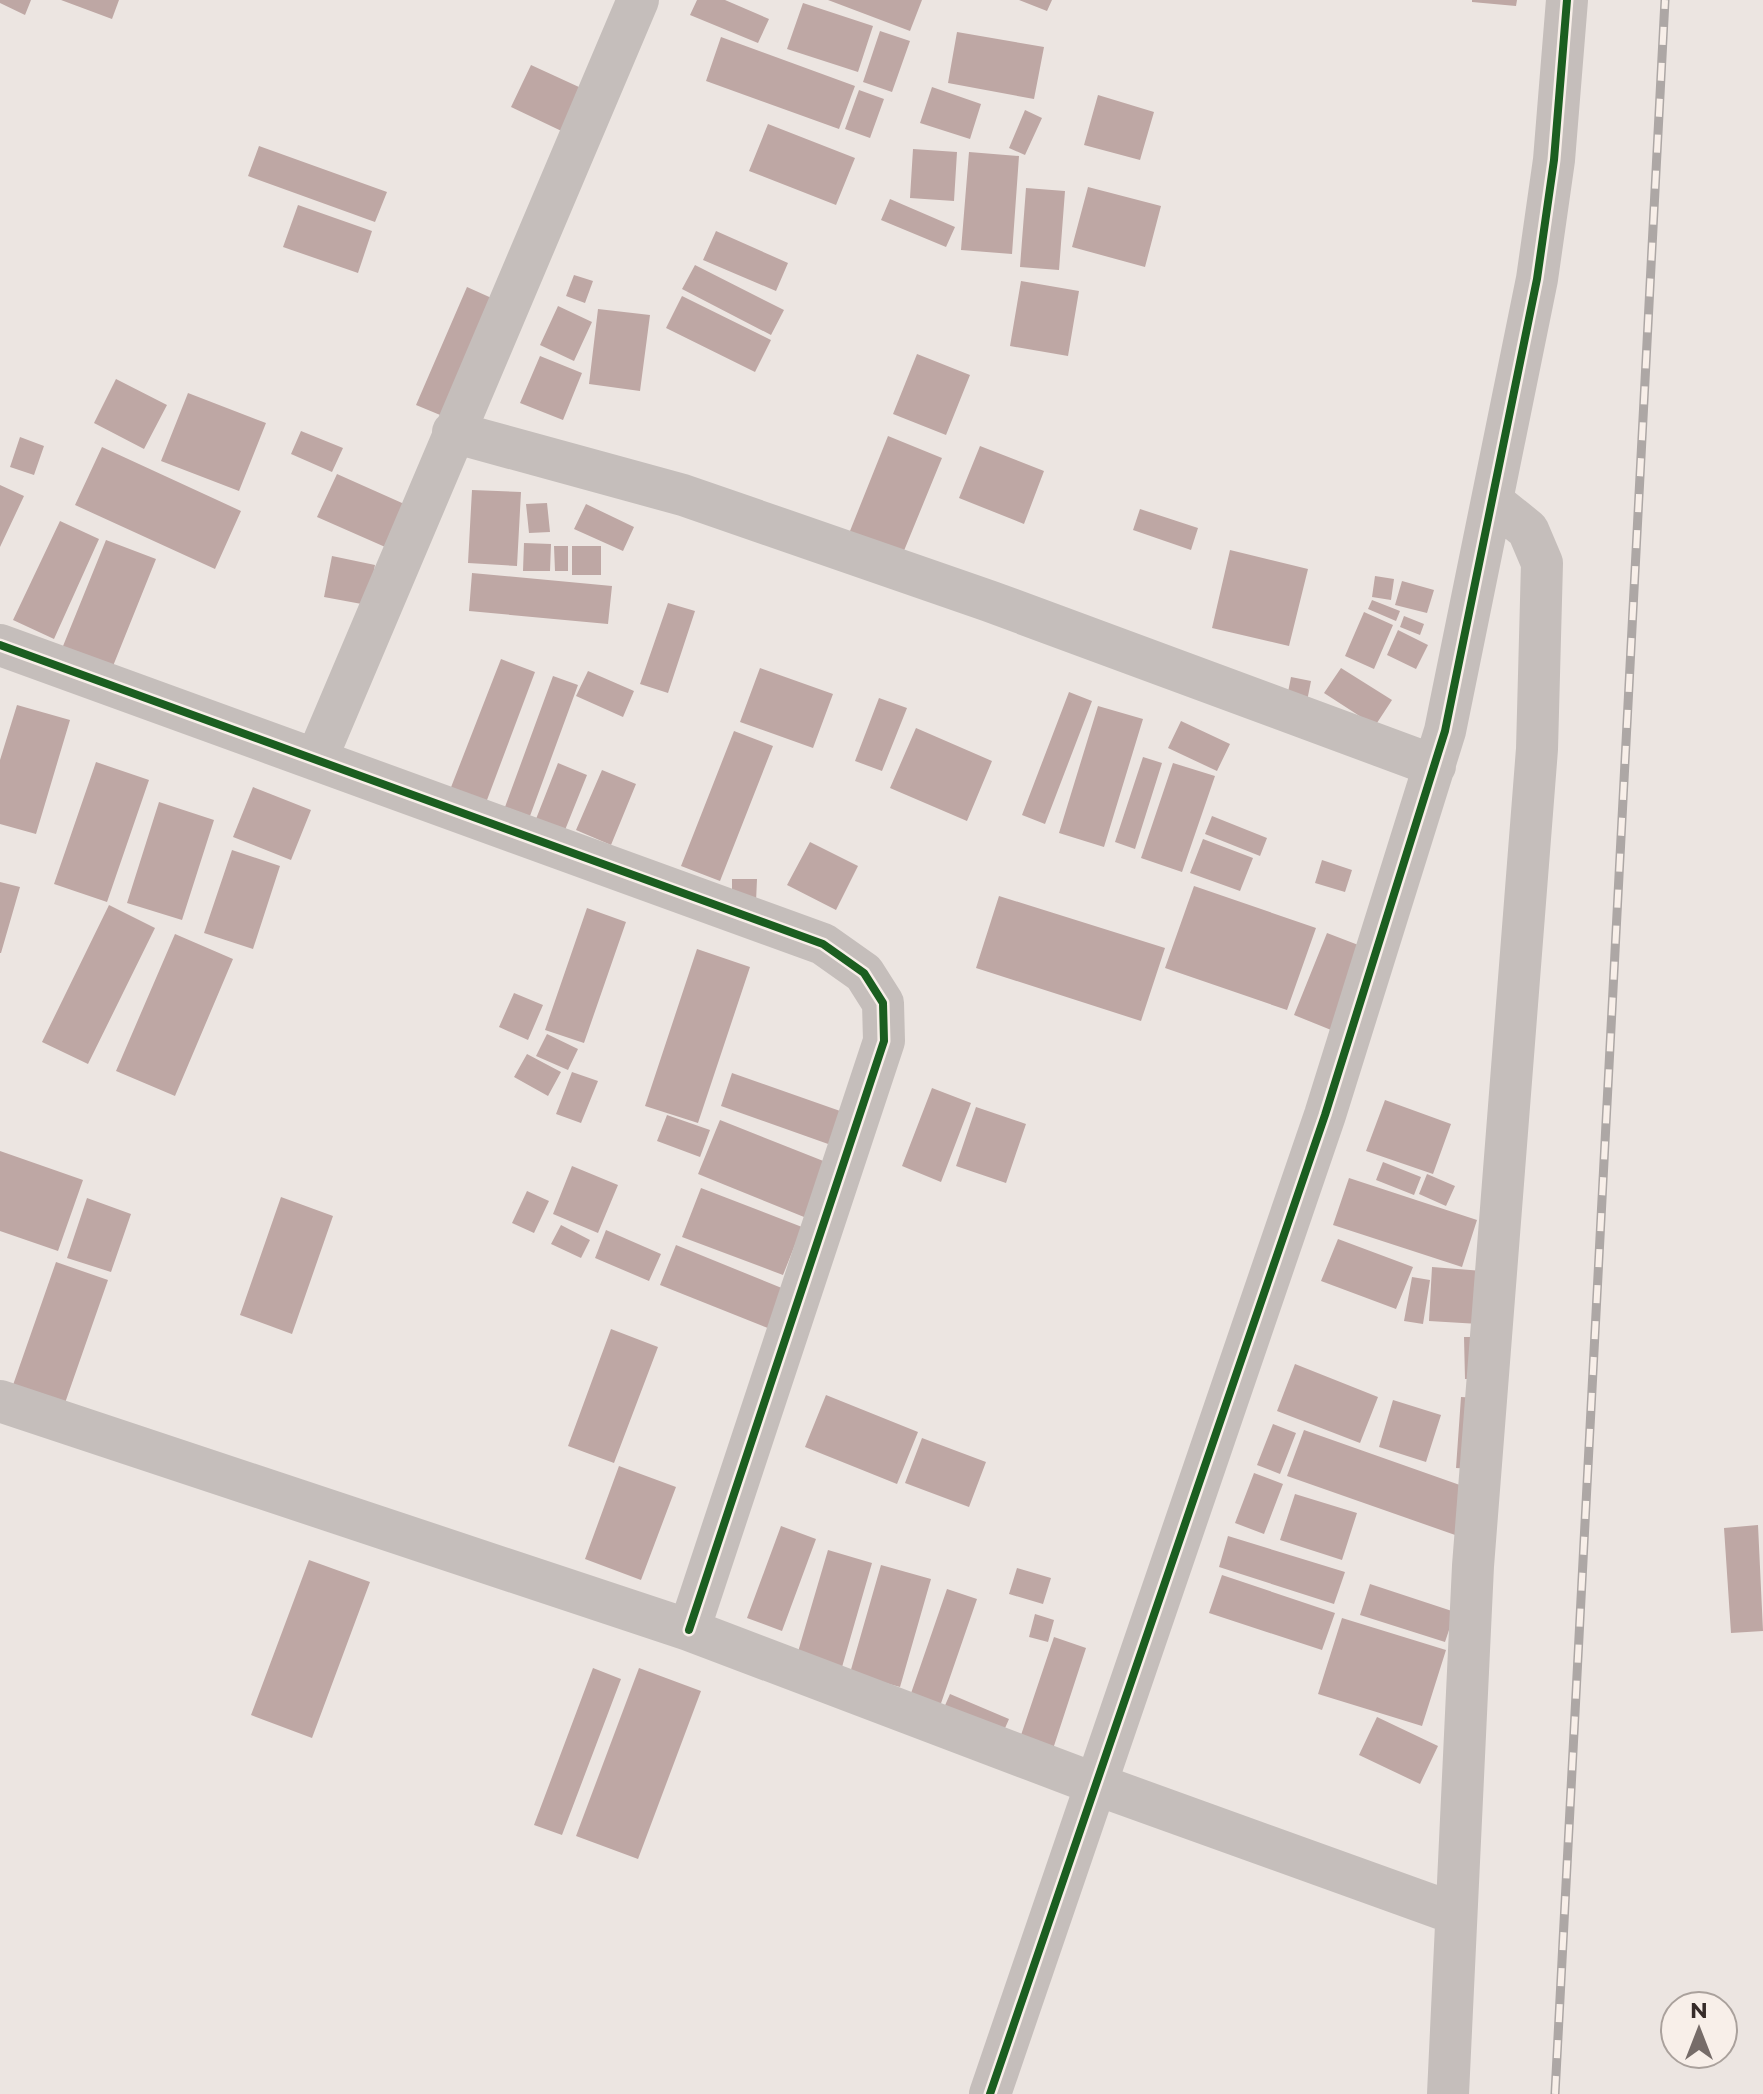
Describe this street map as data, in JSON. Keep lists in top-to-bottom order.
{
  "north": "top"
}
